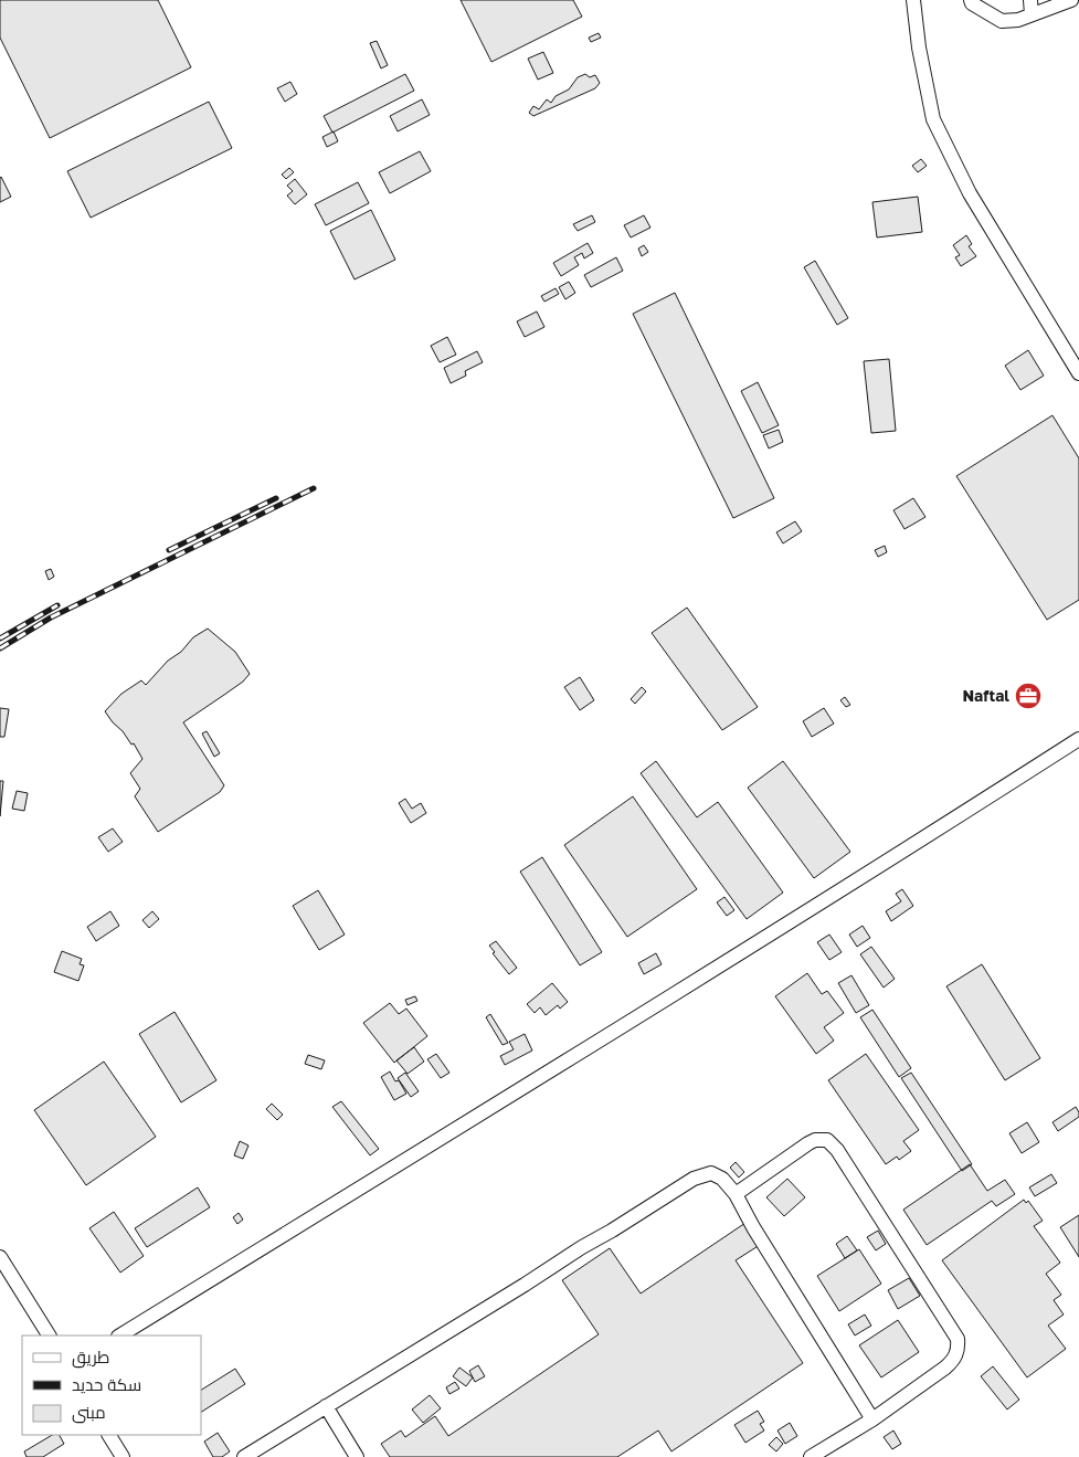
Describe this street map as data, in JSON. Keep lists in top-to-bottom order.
{
  "places": {
    "office": ["Naftal"]
  },
  "legend": ["طريق", "سكة حديد", "مبنى"]
}
